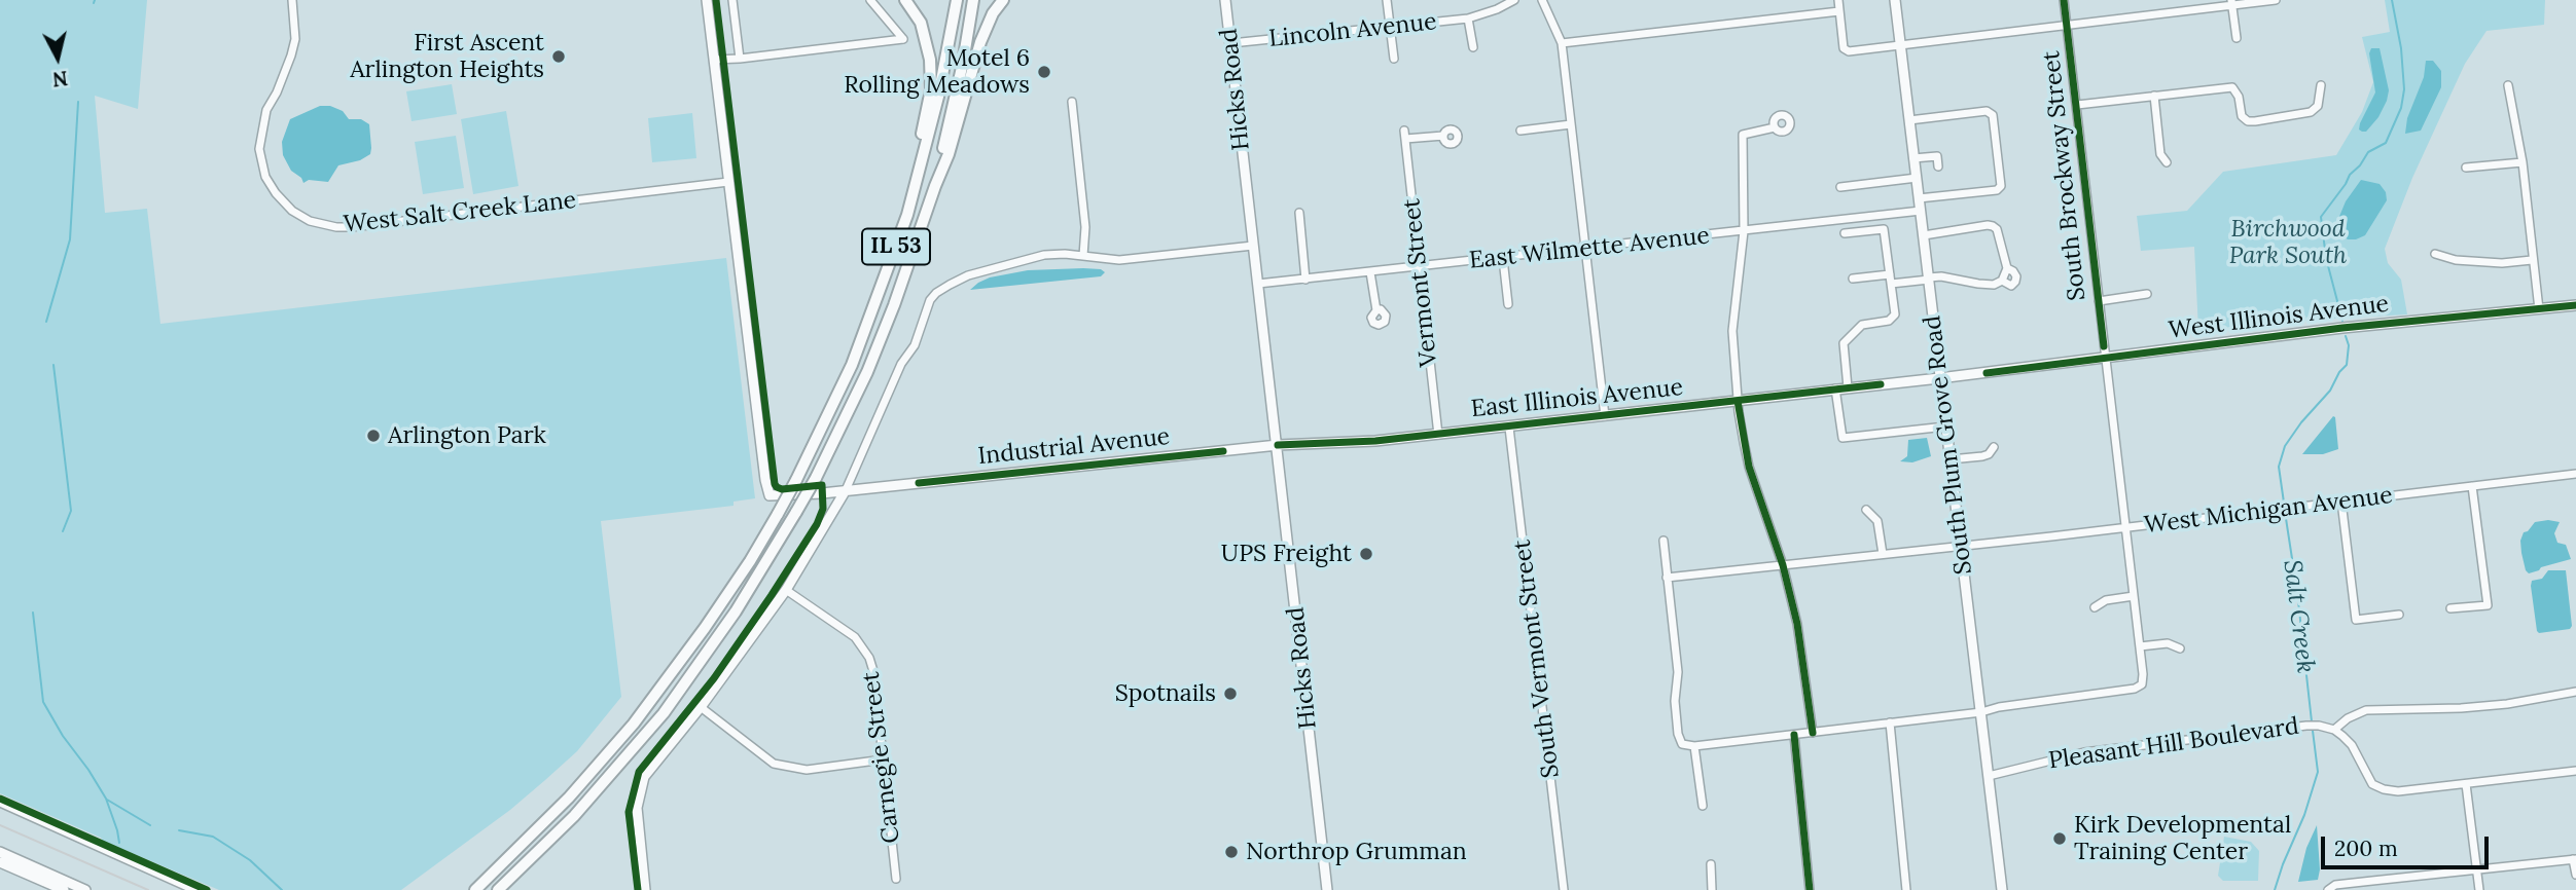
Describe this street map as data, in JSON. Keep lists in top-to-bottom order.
{
  "streets": {
    "highway": ["IL 53"],
    "main road": [
      "Hicks Road",
      "West Illinois Avenue",
      "East Illinois Avenue",
      "South Plum Grove Road",
      "Industrial Avenue"
    ],
    "street": [
      "Lincoln Avenue",
      "South Brockway Street",
      "West Salt Creek Lane",
      "East Wilmette Avenue",
      "Vermont Street",
      "West Michigan Avenue",
      "South Vermont Street",
      "Pleasant Hill Boulevard",
      "Carnegie Street"
    ]
  },
  "crossings": [
    ["Lincoln Avenue", "Hicks Road"],
    ["Hicks Road", "East Wilmette Avenue"],
    ["Hicks Road", "East Illinois Avenue"],
    ["Hicks Road", "Industrial Avenue"],
    ["South Brockway Street", "West Illinois Avenue"],
    ["South Brockway Street", "South Plum Grove Road"],
    ["South Brockway Street", "West Michigan Avenue"],
    ["West Salt Creek Lane", "Industrial Avenue"],
    ["East Wilmette Avenue", "Vermont Street"],
    ["East Wilmette Avenue", "South Plum Grove Road"],
    ["Vermont Street", "East Illinois Avenue"],
    ["West Illinois Avenue", "East Illinois Avenue"],
    ["West Illinois Avenue", "South Plum Grove Road"],
    ["East Illinois Avenue", "South Plum Grove Road"],
    ["East Illinois Avenue", "Industrial Avenue"],
    ["East Illinois Avenue", "South Vermont Street"],
    ["South Plum Grove Road", "West Michigan Avenue"],
    ["South Plum Grove Road", "Pleasant Hill Boulevard"]
  ],
  "water": ["Salt Creek"],
  "parks": ["Birchwood Park South"],
  "places": [
    "First Ascent Arlington Heights",
    "Motel 6 Rolling Meadows",
    "Arlington Park",
    "UPS Freight",
    "Spotnails",
    "Kirk Developmental Training Center",
    "Northrop Grumman"
  ],
  "scale_bar": "200 m",
  "north": "bottom"
}
